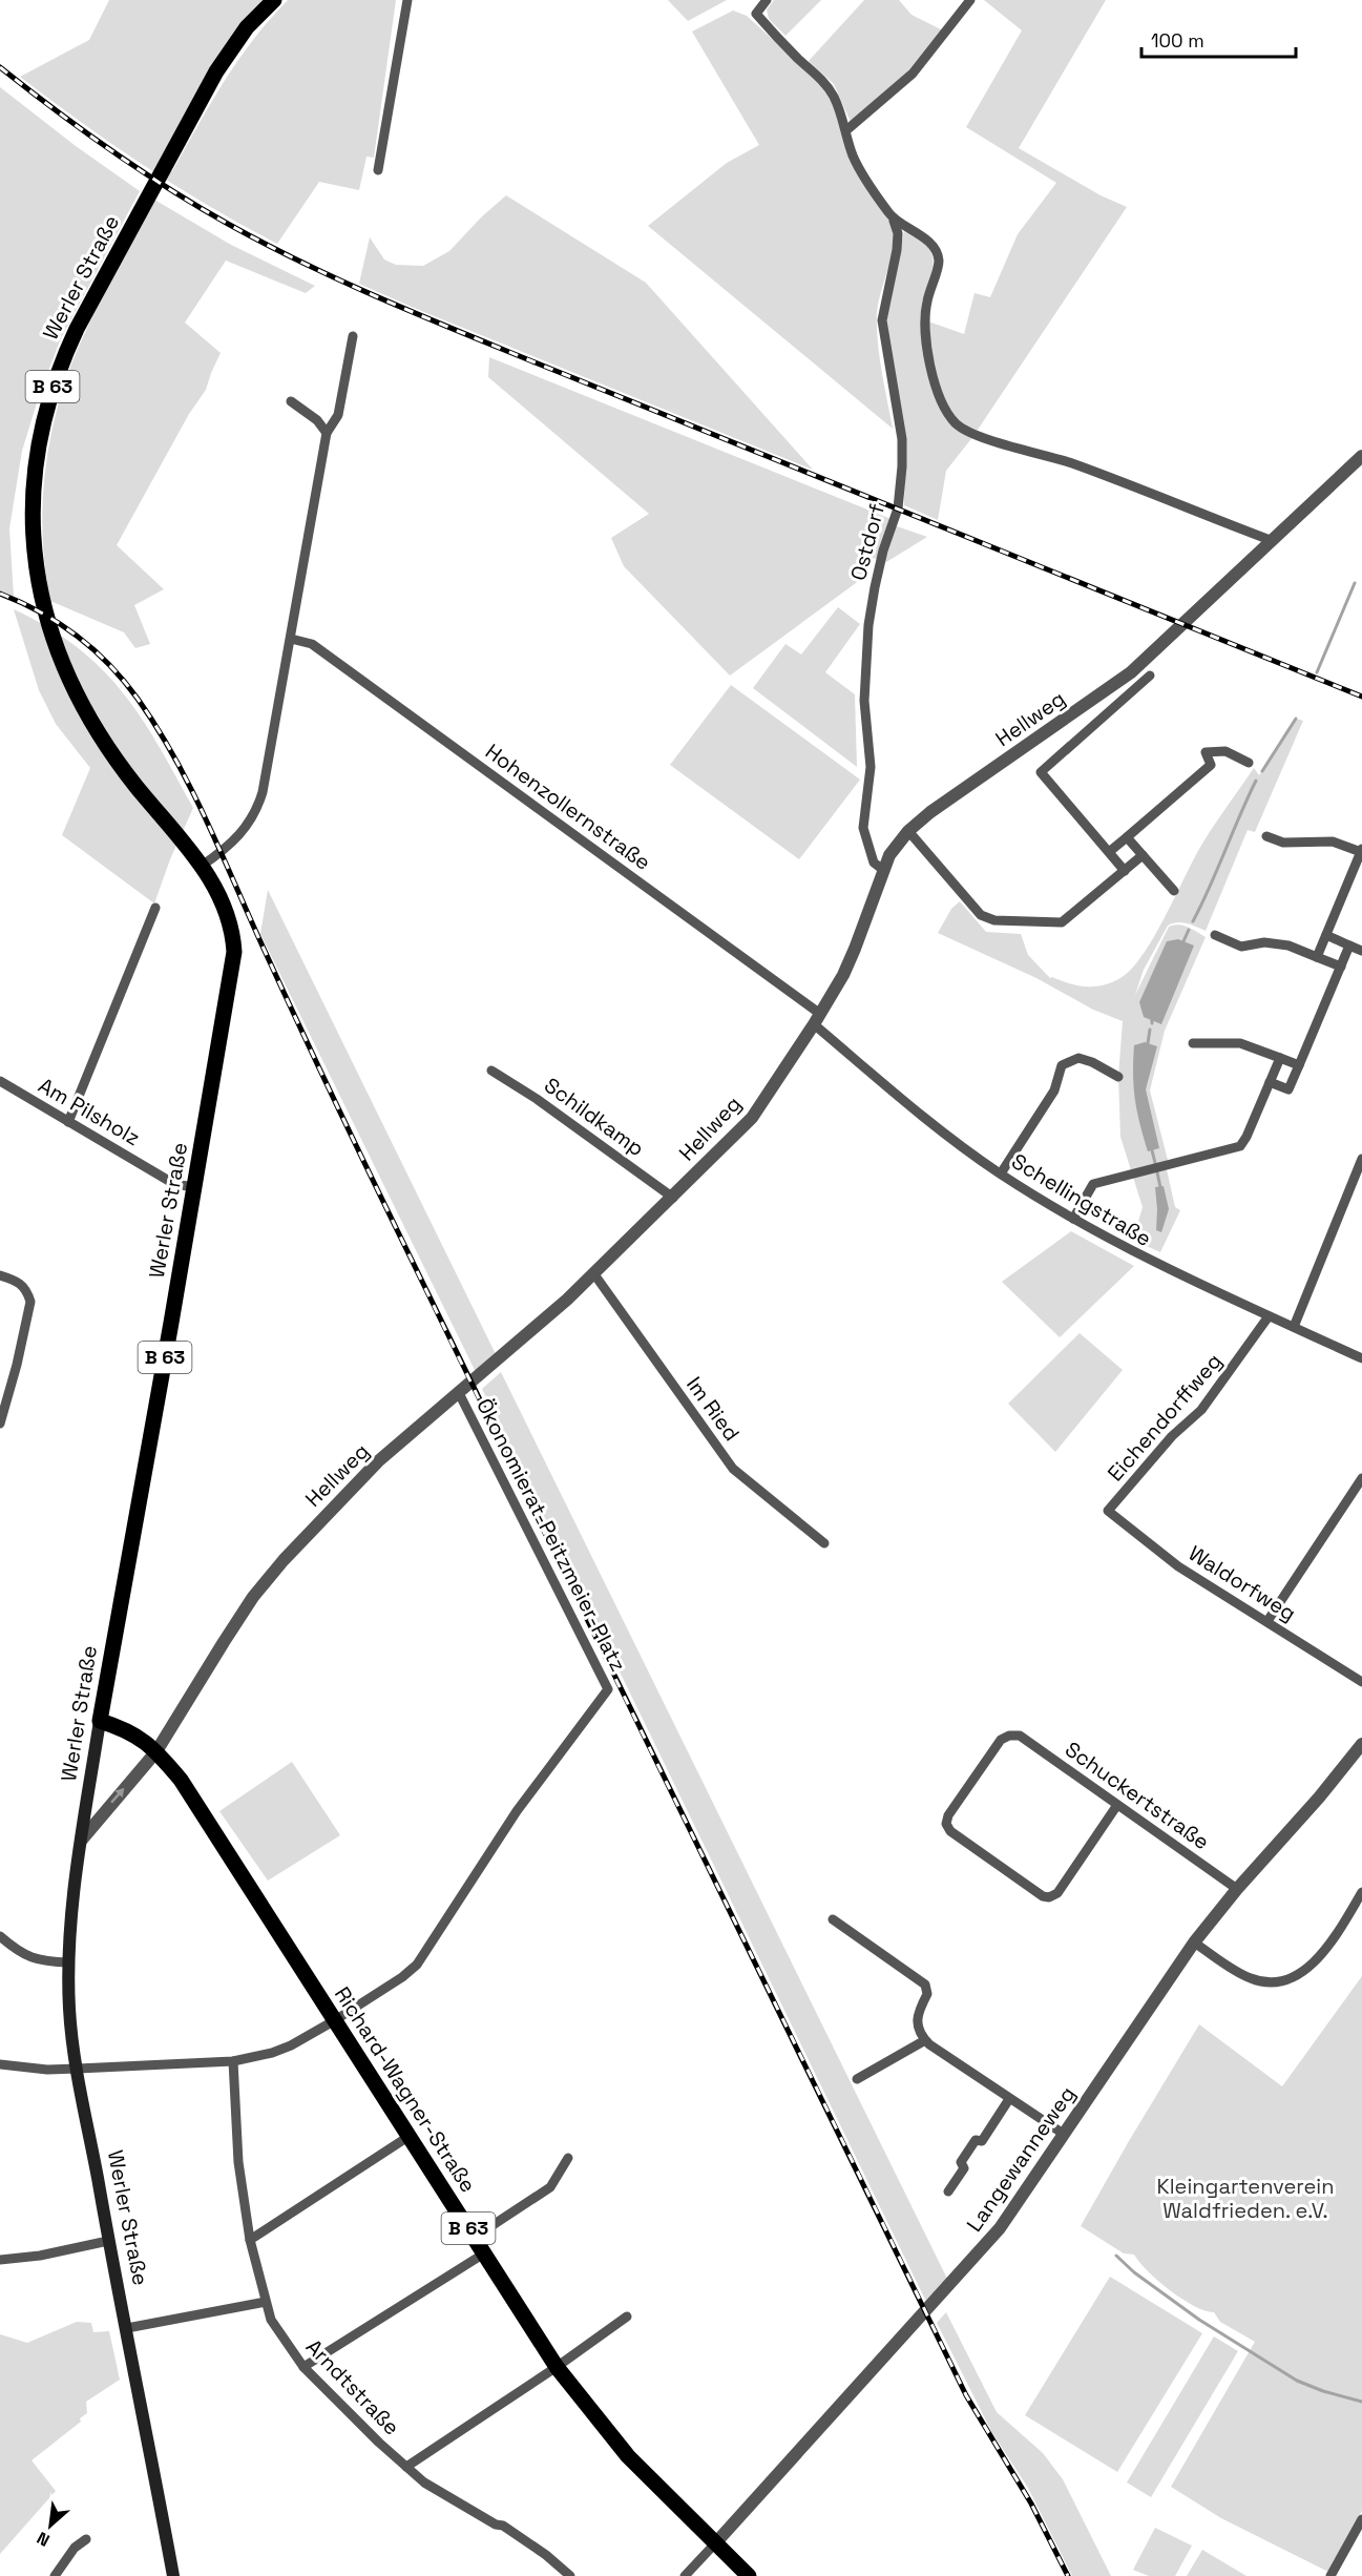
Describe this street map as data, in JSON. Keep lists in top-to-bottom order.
{
  "streets": {
    "main road": ["Werler Straße", "B 63", "Richard-Wagner-Straße"],
    "street": [
      "Ostdorf",
      "Hellweg",
      "Hohenzollernstraße",
      "Am Pilsholz",
      "Schildkamp",
      "Schellingstraße",
      "Im Ried",
      "Eichendorffweg",
      "Ökonomierat-Peitzmeier-Platz",
      "Waldorfweg",
      "Schuckertstraße",
      "Langewanneweg",
      "Arndtstraße"
    ]
  },
  "crossings": [
    ["Werler Straße", "Hellweg"],
    ["Werler Straße", "Am Pilsholz"],
    ["Werler Straße", "Richard-Wagner-Straße"],
    ["Ostdorf", "Hellweg"],
    ["Hellweg", "Hohenzollernstraße"],
    ["Hellweg", "Schildkamp"],
    ["Hellweg", "Schellingstraße"],
    ["Hellweg", "Im Ried"],
    ["Hellweg", "Ökonomierat-Peitzmeier-Platz"],
    ["Hellweg", "Richard-Wagner-Straße"],
    ["Hohenzollernstraße", "Schellingstraße"],
    ["Schellingstraße", "Eichendorffweg"],
    ["Eichendorffweg", "Waldorfweg"],
    ["Ökonomierat-Peitzmeier-Platz", "Richard-Wagner-Straße"],
    ["Schuckertstraße", "Langewanneweg"],
    ["Richard-Wagner-Straße", "Langewanneweg"]
  ],
  "parks": ["Kleingartenverein Waldfrieden. e.V."],
  "scale_bar": "100 m",
  "north": "bottom left"
}
